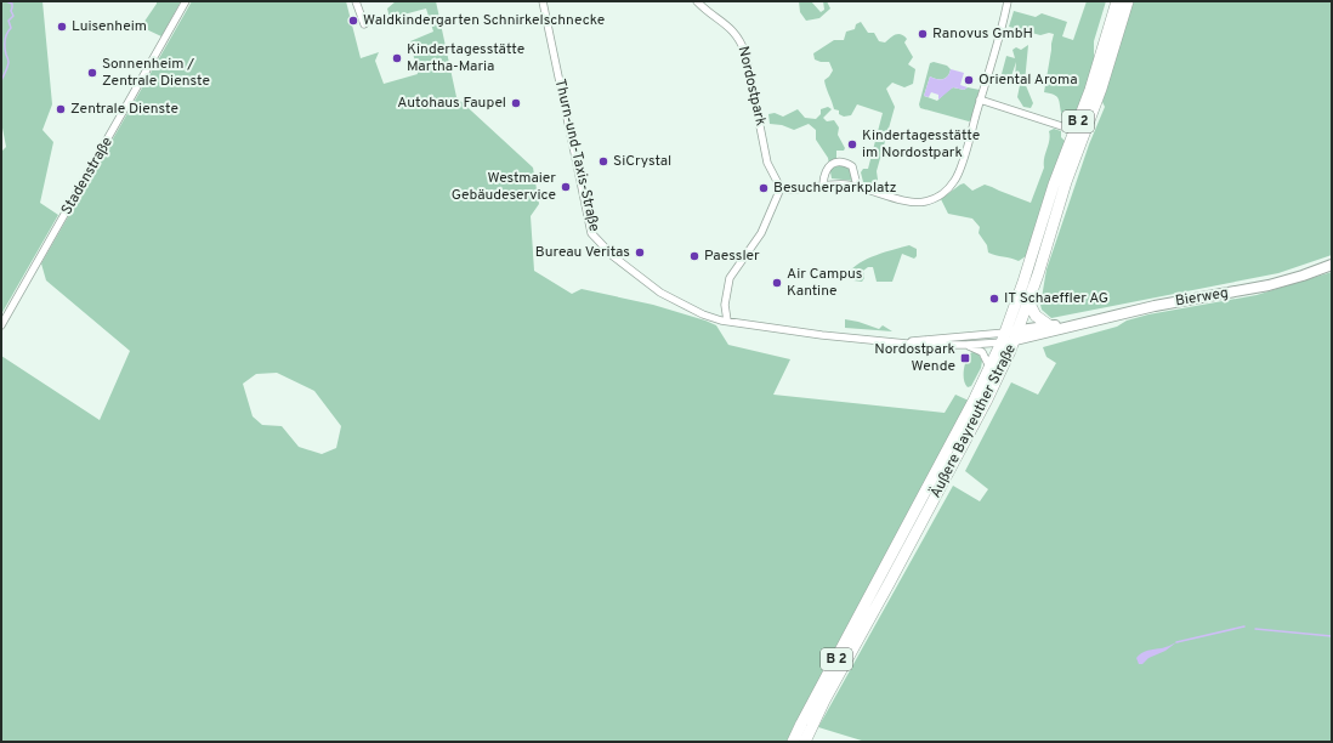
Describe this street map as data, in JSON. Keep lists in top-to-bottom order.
{
  "streets": {
    "main road": ["B 2", "Bierweg", "Äußere Bayreuther Straße"],
    "street": ["Nordostpark", "Thurn-und-Taxis-Straße", "Stadenstraße"]
  },
  "crossings": [
    ["Thurn-und-Taxis-Straße", "Äußere Bayreuther Straße"],
    ["Bierweg", "Äußere Bayreuther Straße"]
  ],
  "places": {
    "other": [
      "Waldkindergarten Schnirkelschnecke",
      "Luisenheim",
      "Ranovus GmbH",
      "Kindertagesstätte Martha-Maria",
      "Sonnenheim / Zentrale Dienste",
      "Oriental Aroma",
      "Autohaus Faupel",
      "Zentrale Dienste",
      "Kindertagesstätte im Nordostpark",
      "SiCrystal",
      "Westmaier Gebäudeservice",
      "Besucherparkplatz",
      "Bureau Veritas",
      "Paessler",
      "Air Campus Kantine",
      "IT Schaeffler AG"
    ],
    "transit": ["Nordostpark Wende"]
  }
}
